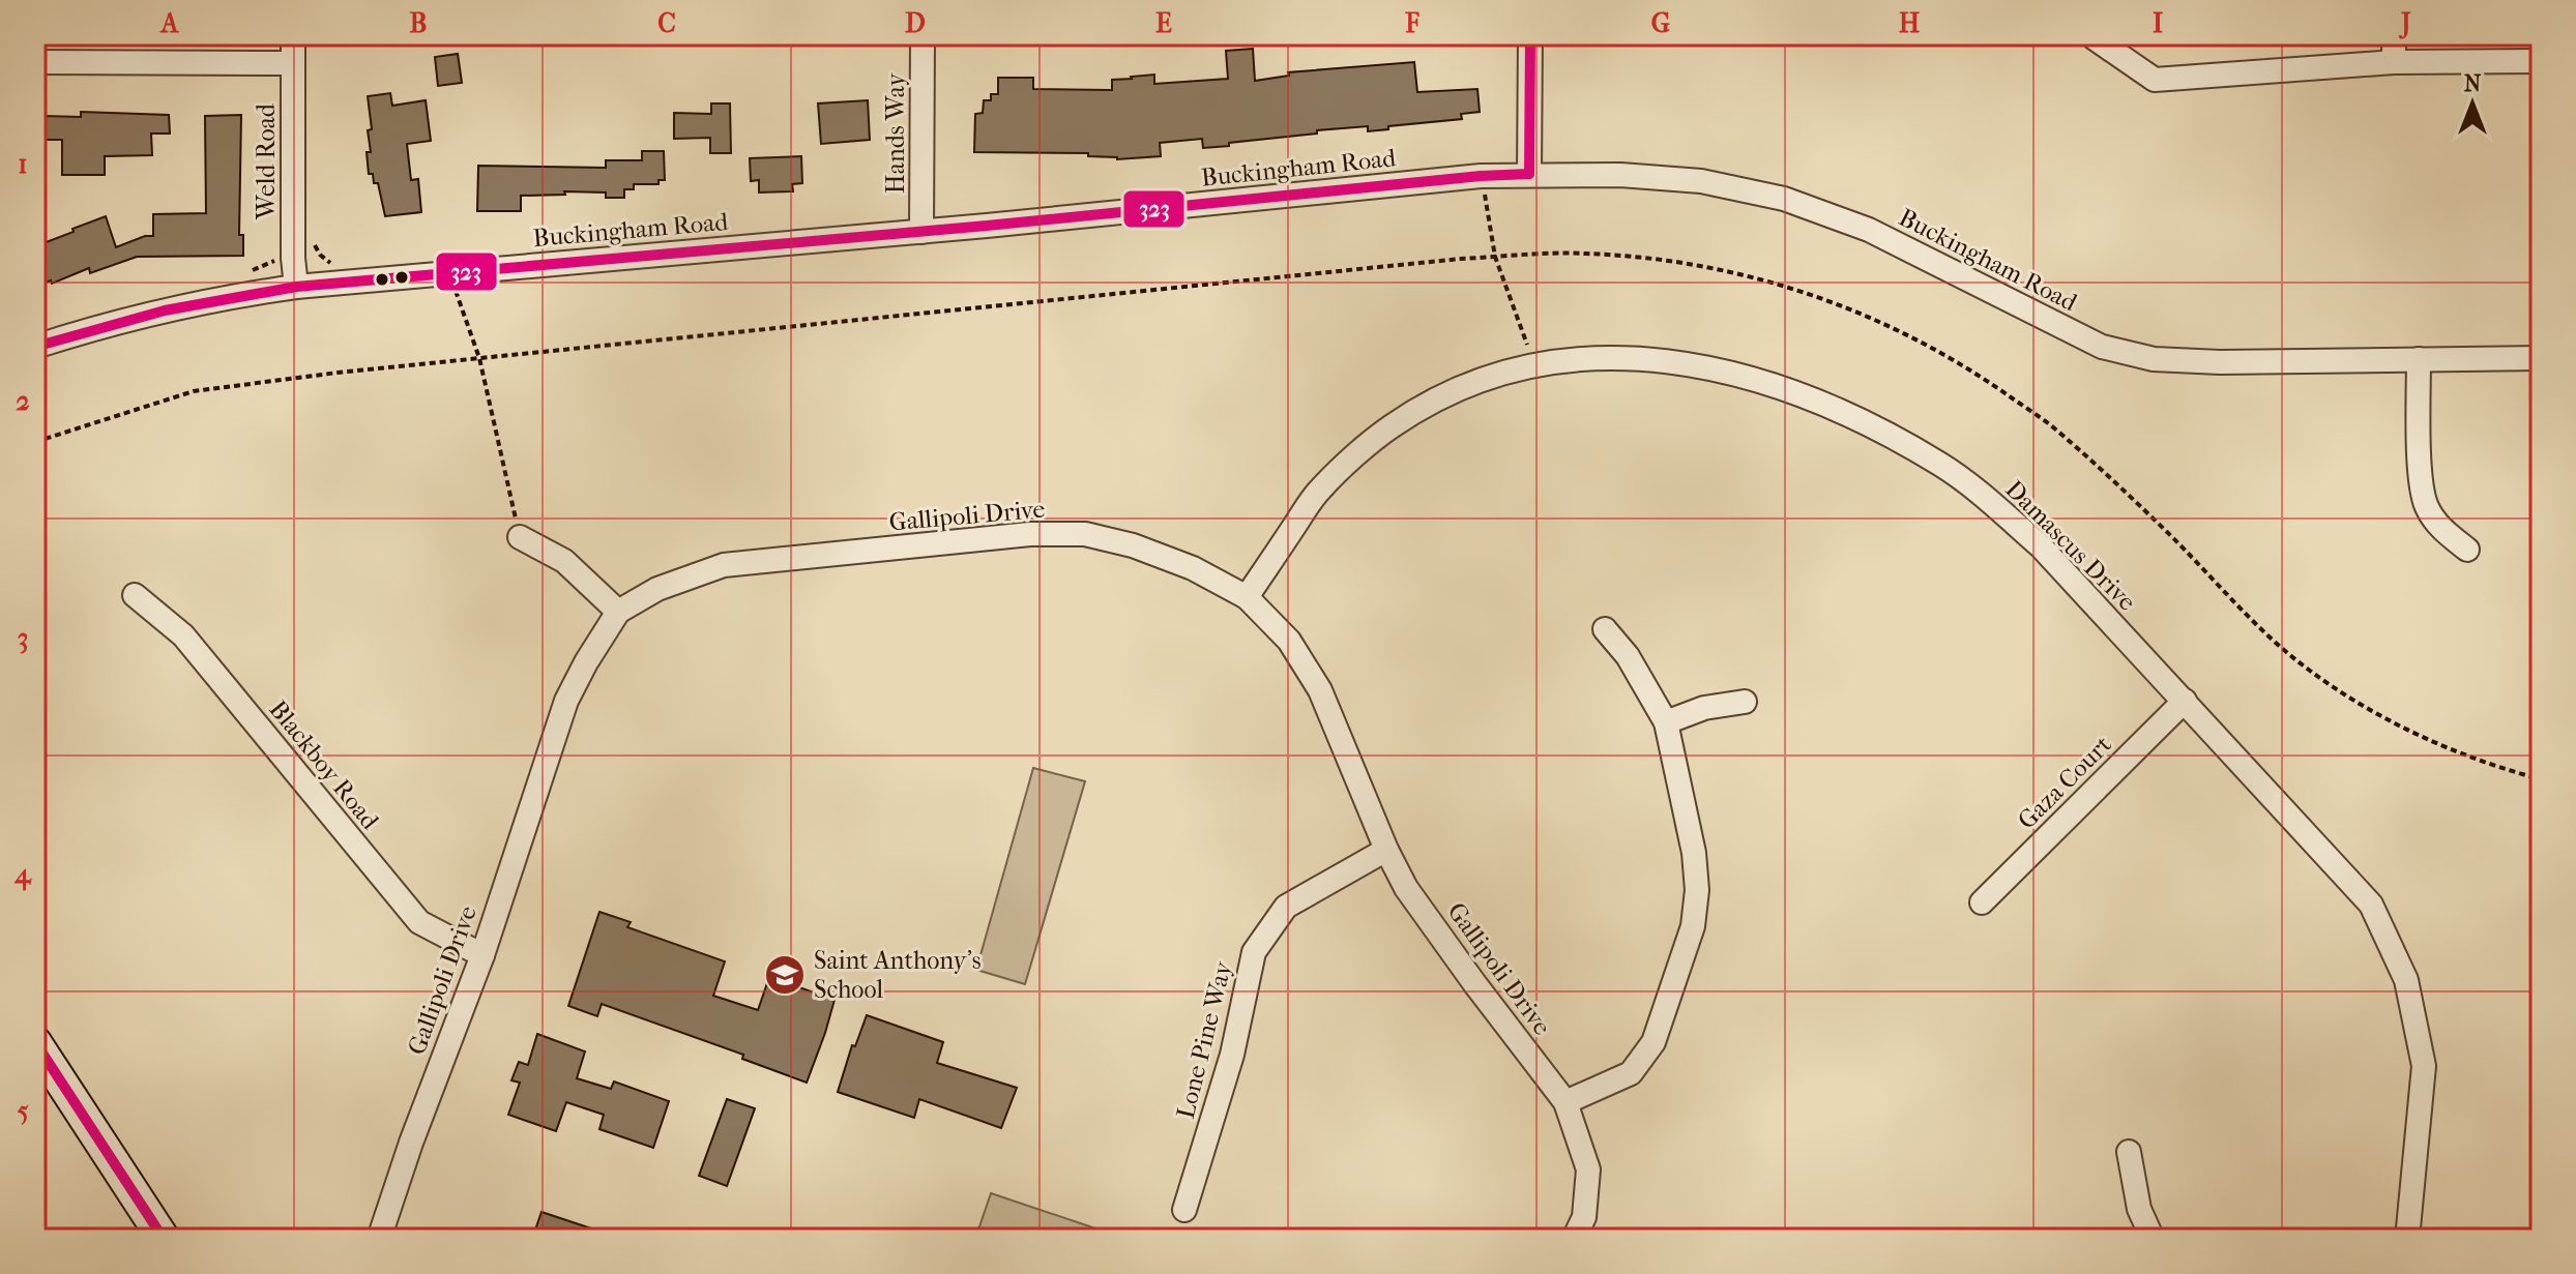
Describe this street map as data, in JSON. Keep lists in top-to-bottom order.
{
  "streets": {
    "street": [
      "Hands Way",
      "Weld Road",
      "Buckingham Road",
      "Gallipoli Drive",
      "Damascus Drive",
      "Blackboy Road",
      "Gaza Court",
      "Lone Pine Way"
    ]
  },
  "crossings": [
    ["Hands Way", "Buckingham Road"],
    ["Weld Road", "Buckingham Road"],
    ["Gallipoli Drive", "Damascus Drive"],
    ["Gallipoli Drive", "Blackboy Road"],
    ["Gallipoli Drive", "Lone Pine Way"],
    ["Damascus Drive", "Gaza Court"]
  ],
  "places": {
    "school or university": ["Saint Anthony's School"]
  },
  "lines": ["transit line 323"],
  "north": "top",
  "grid": {
    "columns": [
      "A",
      "B",
      "C",
      "D",
      "E",
      "F",
      "G",
      "H",
      "I",
      "J"
    ],
    "rows": [
      "1",
      "2",
      "3",
      "4",
      "5"
    ]
  }
}
